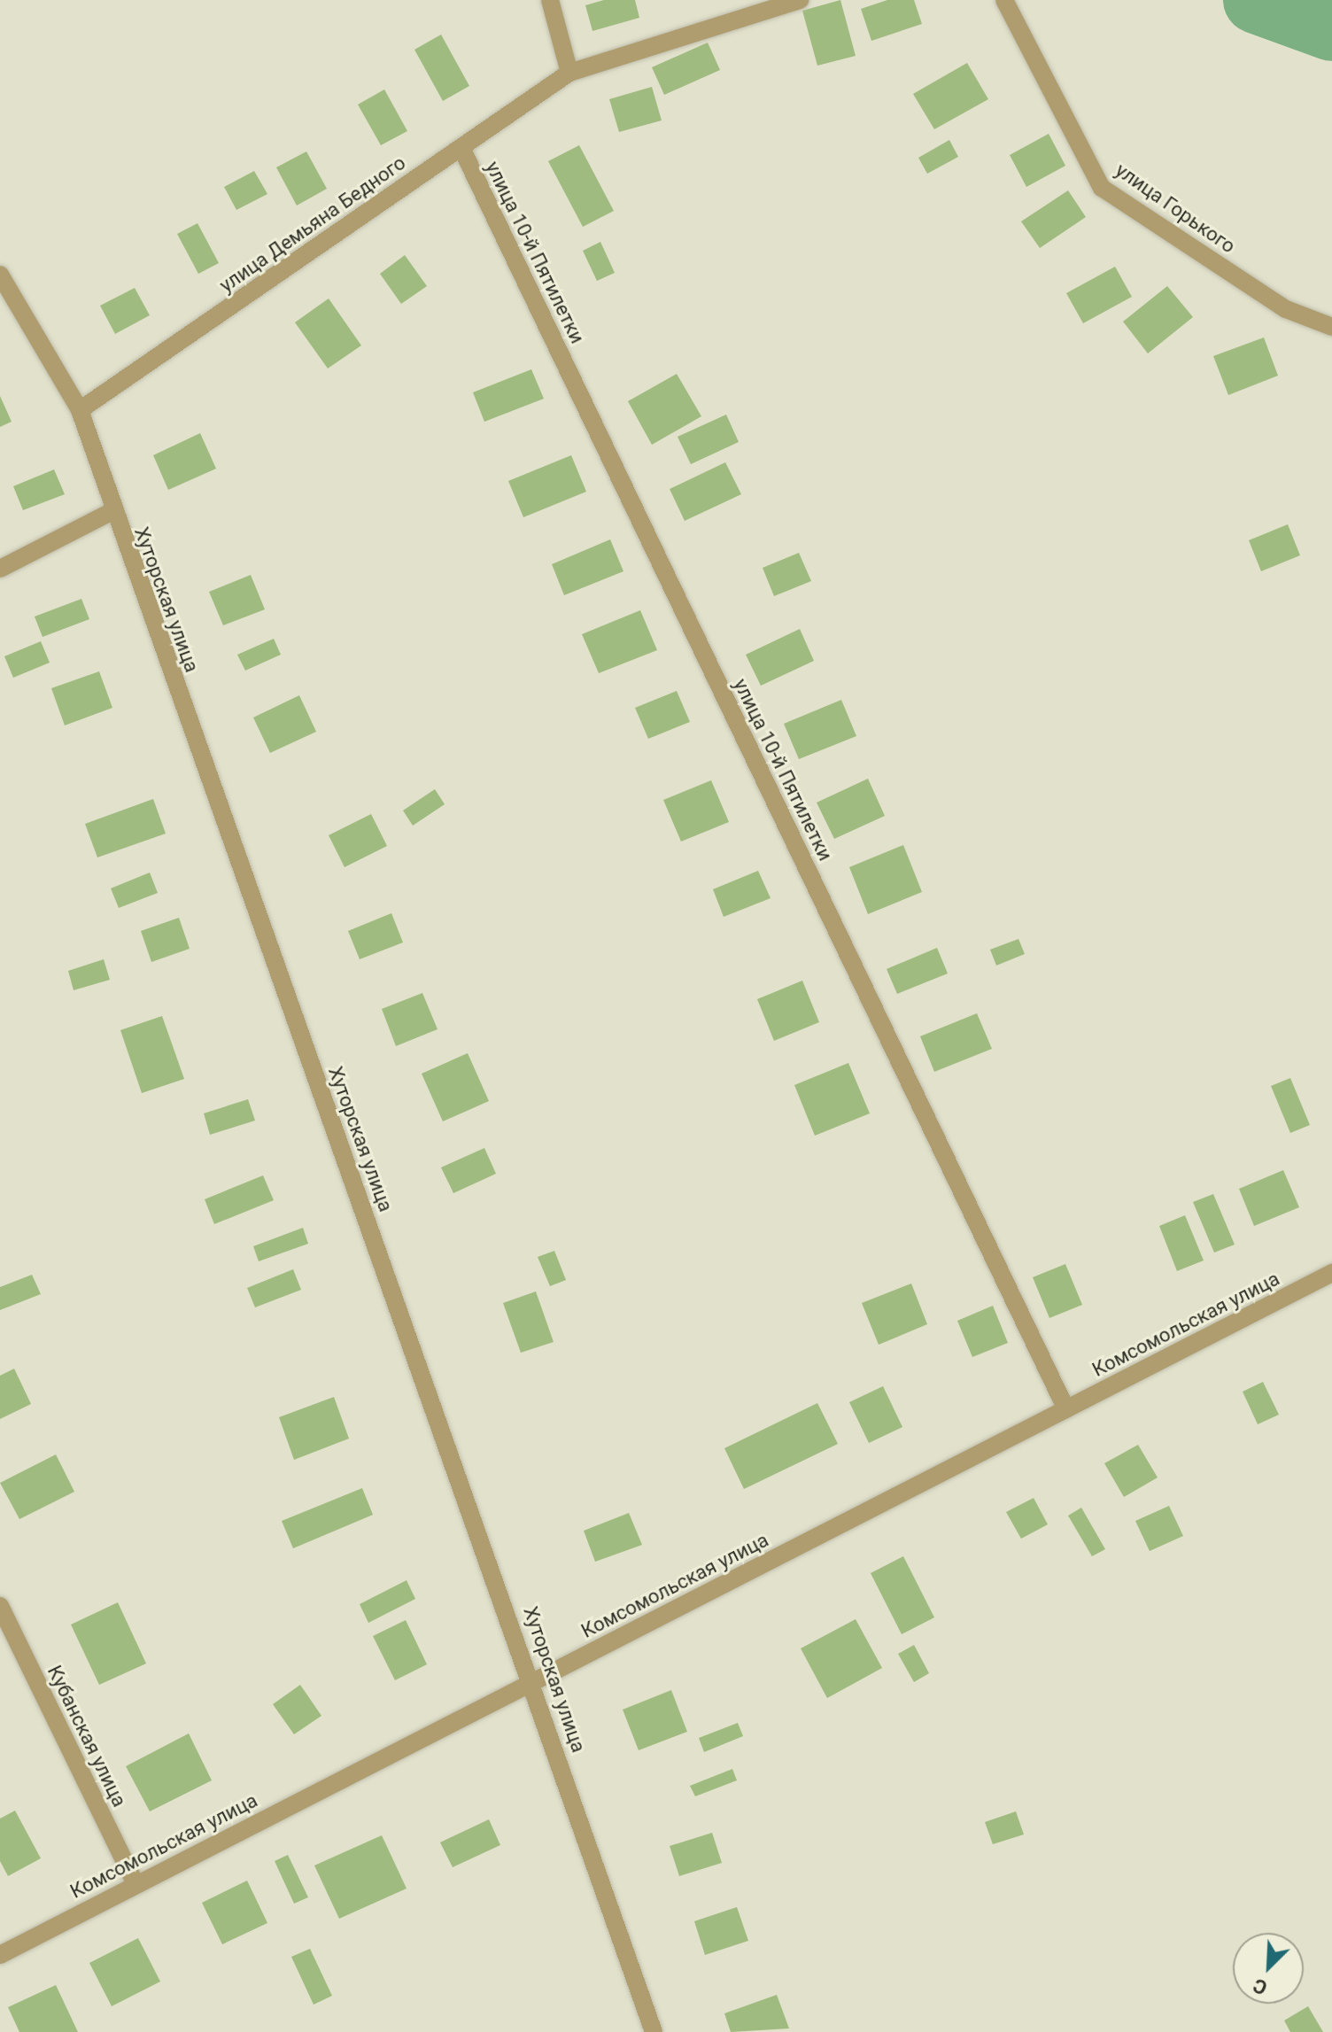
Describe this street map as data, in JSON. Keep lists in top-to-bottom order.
{
  "streets": {
    "street": [
      "улица Горького",
      "улица Демьяна Бедного",
      "улица 10-й Пятилетки",
      "Хуторская улица",
      "Комсомольская улица",
      "Кубанская улица"
    ]
  },
  "crossings": [
    ["улица Демьяна Бедного", "улица 10-й Пятилетки"],
    ["улица Демьяна Бедного", "Хуторская улица"],
    ["улица 10-й Пятилетки", "Комсомольская улица"],
    ["Хуторская улица", "Комсомольская улица"],
    ["Комсомольская улица", "Кубанская улица"]
  ],
  "north": "bottom left"
}
